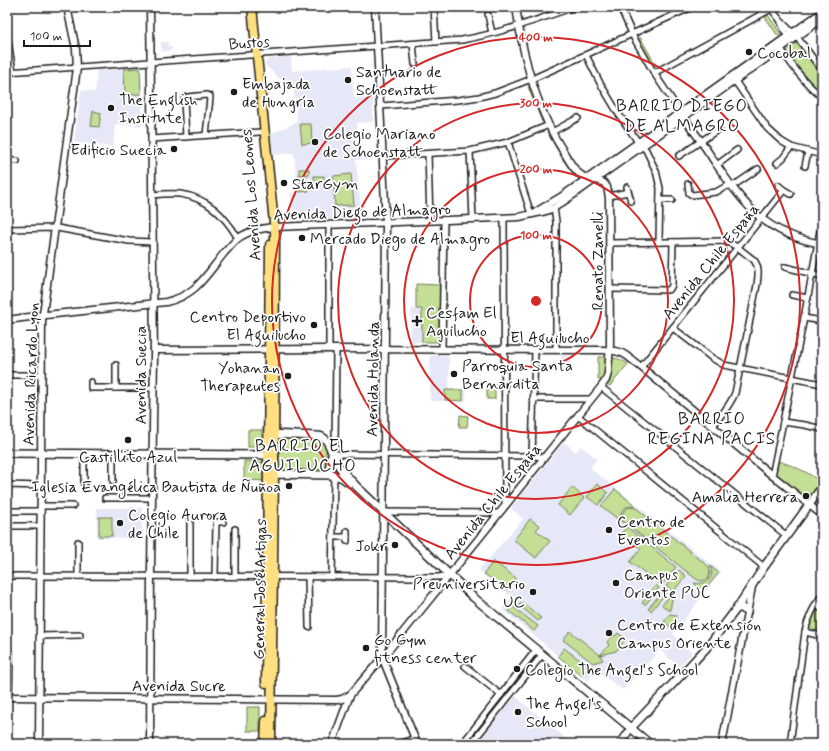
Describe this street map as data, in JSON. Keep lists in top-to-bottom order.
{
  "streets": {
    "main road": ["Avenida Los Leones", "General José Artigas"],
    "street": [
      "Bustos",
      "Avenida Diego de Almagro",
      "Renato Zanelli",
      "Avenida Chile España",
      "El Aguilucho",
      "Avenida Ricardo Lyon",
      "Avenida Suecia",
      "Avenida Holanda",
      "Avenida Sucre"
    ]
  },
  "crossings": [
    ["Bustos", "Avenida Los Leones"],
    ["Bustos", "Avenida Ricardo Lyon"],
    ["Bustos", "Avenida Suecia"],
    ["Bustos", "Avenida Holanda"],
    ["Avenida Los Leones", "Avenida Diego de Almagro"],
    ["Avenida Los Leones", "El Aguilucho"],
    ["Avenida Los Leones", "General José Artigas"],
    ["Avenida Diego de Almagro", "Avenida Ricardo Lyon"],
    ["Avenida Diego de Almagro", "Avenida Suecia"],
    ["Avenida Diego de Almagro", "Avenida Holanda"],
    ["Renato Zanelli", "Avenida Chile España"],
    ["Renato Zanelli", "El Aguilucho"],
    ["Avenida Chile España", "El Aguilucho"],
    ["Avenida Chile España", "Avenida Holanda"],
    ["Avenida Chile España", "Avenida Sucre"],
    ["El Aguilucho", "Avenida Suecia"],
    ["El Aguilucho", "Avenida Holanda"],
    ["Avenida Ricardo Lyon", "Avenida Sucre"],
    ["Avenida Suecia", "Avenida Sucre"],
    ["General José Artigas", "Avenida Sucre"]
  ],
  "districts": ["BARRIO DIEGO DE ALMAGRO", "BARRIO REGINA PACIS", "BARRIO EL AGUILUCHO"],
  "places": {
    "other": [
      "Cocobal",
      "Santuario de Schoenstatt",
      "Embajada de Hungría",
      "The English Institute",
      "Colegio Mariano de Schoenstatt",
      "Edificio Suecia",
      "StarGym",
      "Mercado Diego de Almagro",
      "Centro Deportivo El Aguilucho",
      "Parroquia Santa Bernardita",
      "Yohanan Therapeutes",
      "Castillito Azul",
      "Iglesia Evangélica Bautista de Ñuñoa",
      "Amalia Herrera",
      "Colegio Aurora de Chile",
      "Centro de Eventos",
      "Jokr",
      "Campus Oriente PUC",
      "Preuniversitario UC",
      "Centro de Extensión Campus Oriente",
      "Go Gym fitness center",
      "Colegio The Angel's School",
      "The Angel's School"
    ],
    "health": ["Cesfam El Aguilucho"]
  },
  "scale_bar": "100 m",
  "rings": [
    "400 m",
    "300 m",
    "200 m",
    "100 m"
  ]
}
